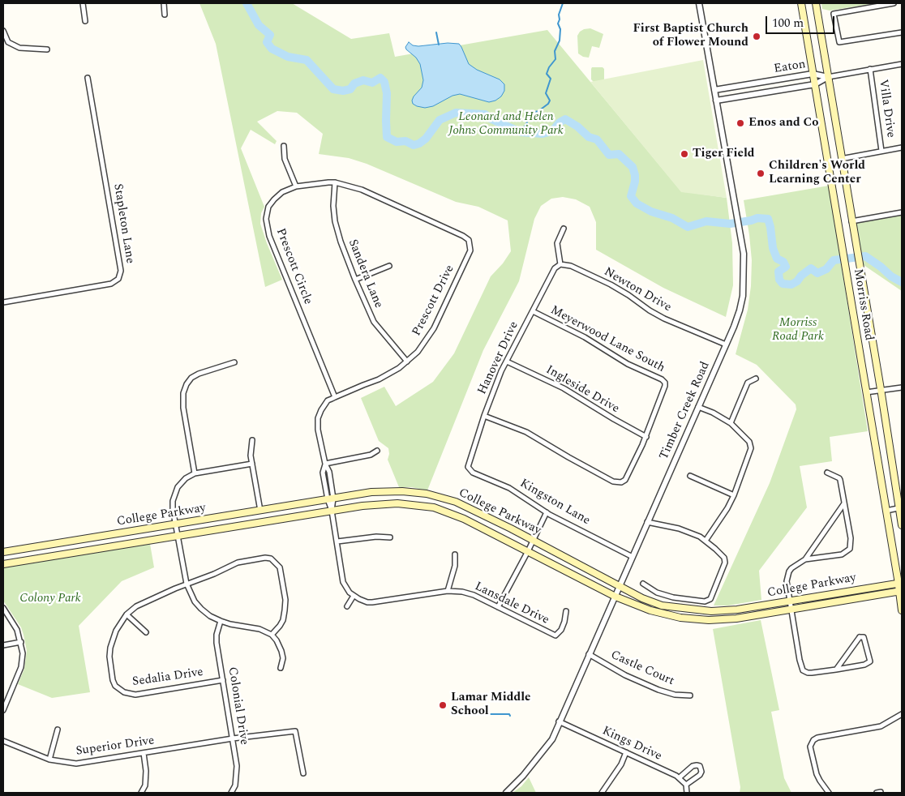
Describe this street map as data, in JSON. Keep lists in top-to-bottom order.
{
  "streets": {
    "main road": ["Morriss Road", "College Parkway"],
    "street": [
      "Eaton",
      "Villa Drive",
      "Stapleton Lane",
      "Prescott Circle",
      "Sandera Lane",
      "Newton Drive",
      "Prescott Drive",
      "Meyerwood Lane South",
      "Hanover Drive",
      "Ingleside Drive",
      "Timber Creek Road",
      "Kingston Lane",
      "Lansdale Drive",
      "Castle Court",
      "Sedalia Drive",
      "Colonial Drive",
      "Kings Drive",
      "Superior Drive"
    ]
  },
  "crossings": [
    ["Eaton", "Morriss Road"],
    ["Eaton", "Timber Creek Road"],
    ["Prescott Circle", "Sandera Lane"],
    ["Prescott Circle", "Prescott Drive"],
    ["Sandera Lane", "Prescott Drive"],
    ["Newton Drive", "Hanover Drive"],
    ["Newton Drive", "Timber Creek Road"],
    ["Prescott Drive", "College Parkway"],
    ["Morriss Road", "College Parkway"],
    ["Meyerwood Lane South", "Hanover Drive"],
    ["Meyerwood Lane South", "Ingleside Drive"],
    ["Hanover Drive", "Ingleside Drive"],
    ["Hanover Drive", "Kingston Lane"],
    ["Timber Creek Road", "Kingston Lane"],
    ["Timber Creek Road", "College Parkway"],
    ["Timber Creek Road", "Castle Court"],
    ["Timber Creek Road", "Kings Drive"],
    ["Sedalia Drive", "Colonial Drive"],
    ["Colonial Drive", "Superior Drive"]
  ],
  "parks": ["Leonard and Helen Johns Community Park", "Morriss Road Park", "Colony Park"],
  "places": [
    "First Baptist Church of Flower Mound",
    "Enos and Co",
    "Tiger Field",
    "Children's World Learning Center",
    "Lamar Middle School"
  ],
  "scale_bar": "100 m"
}
